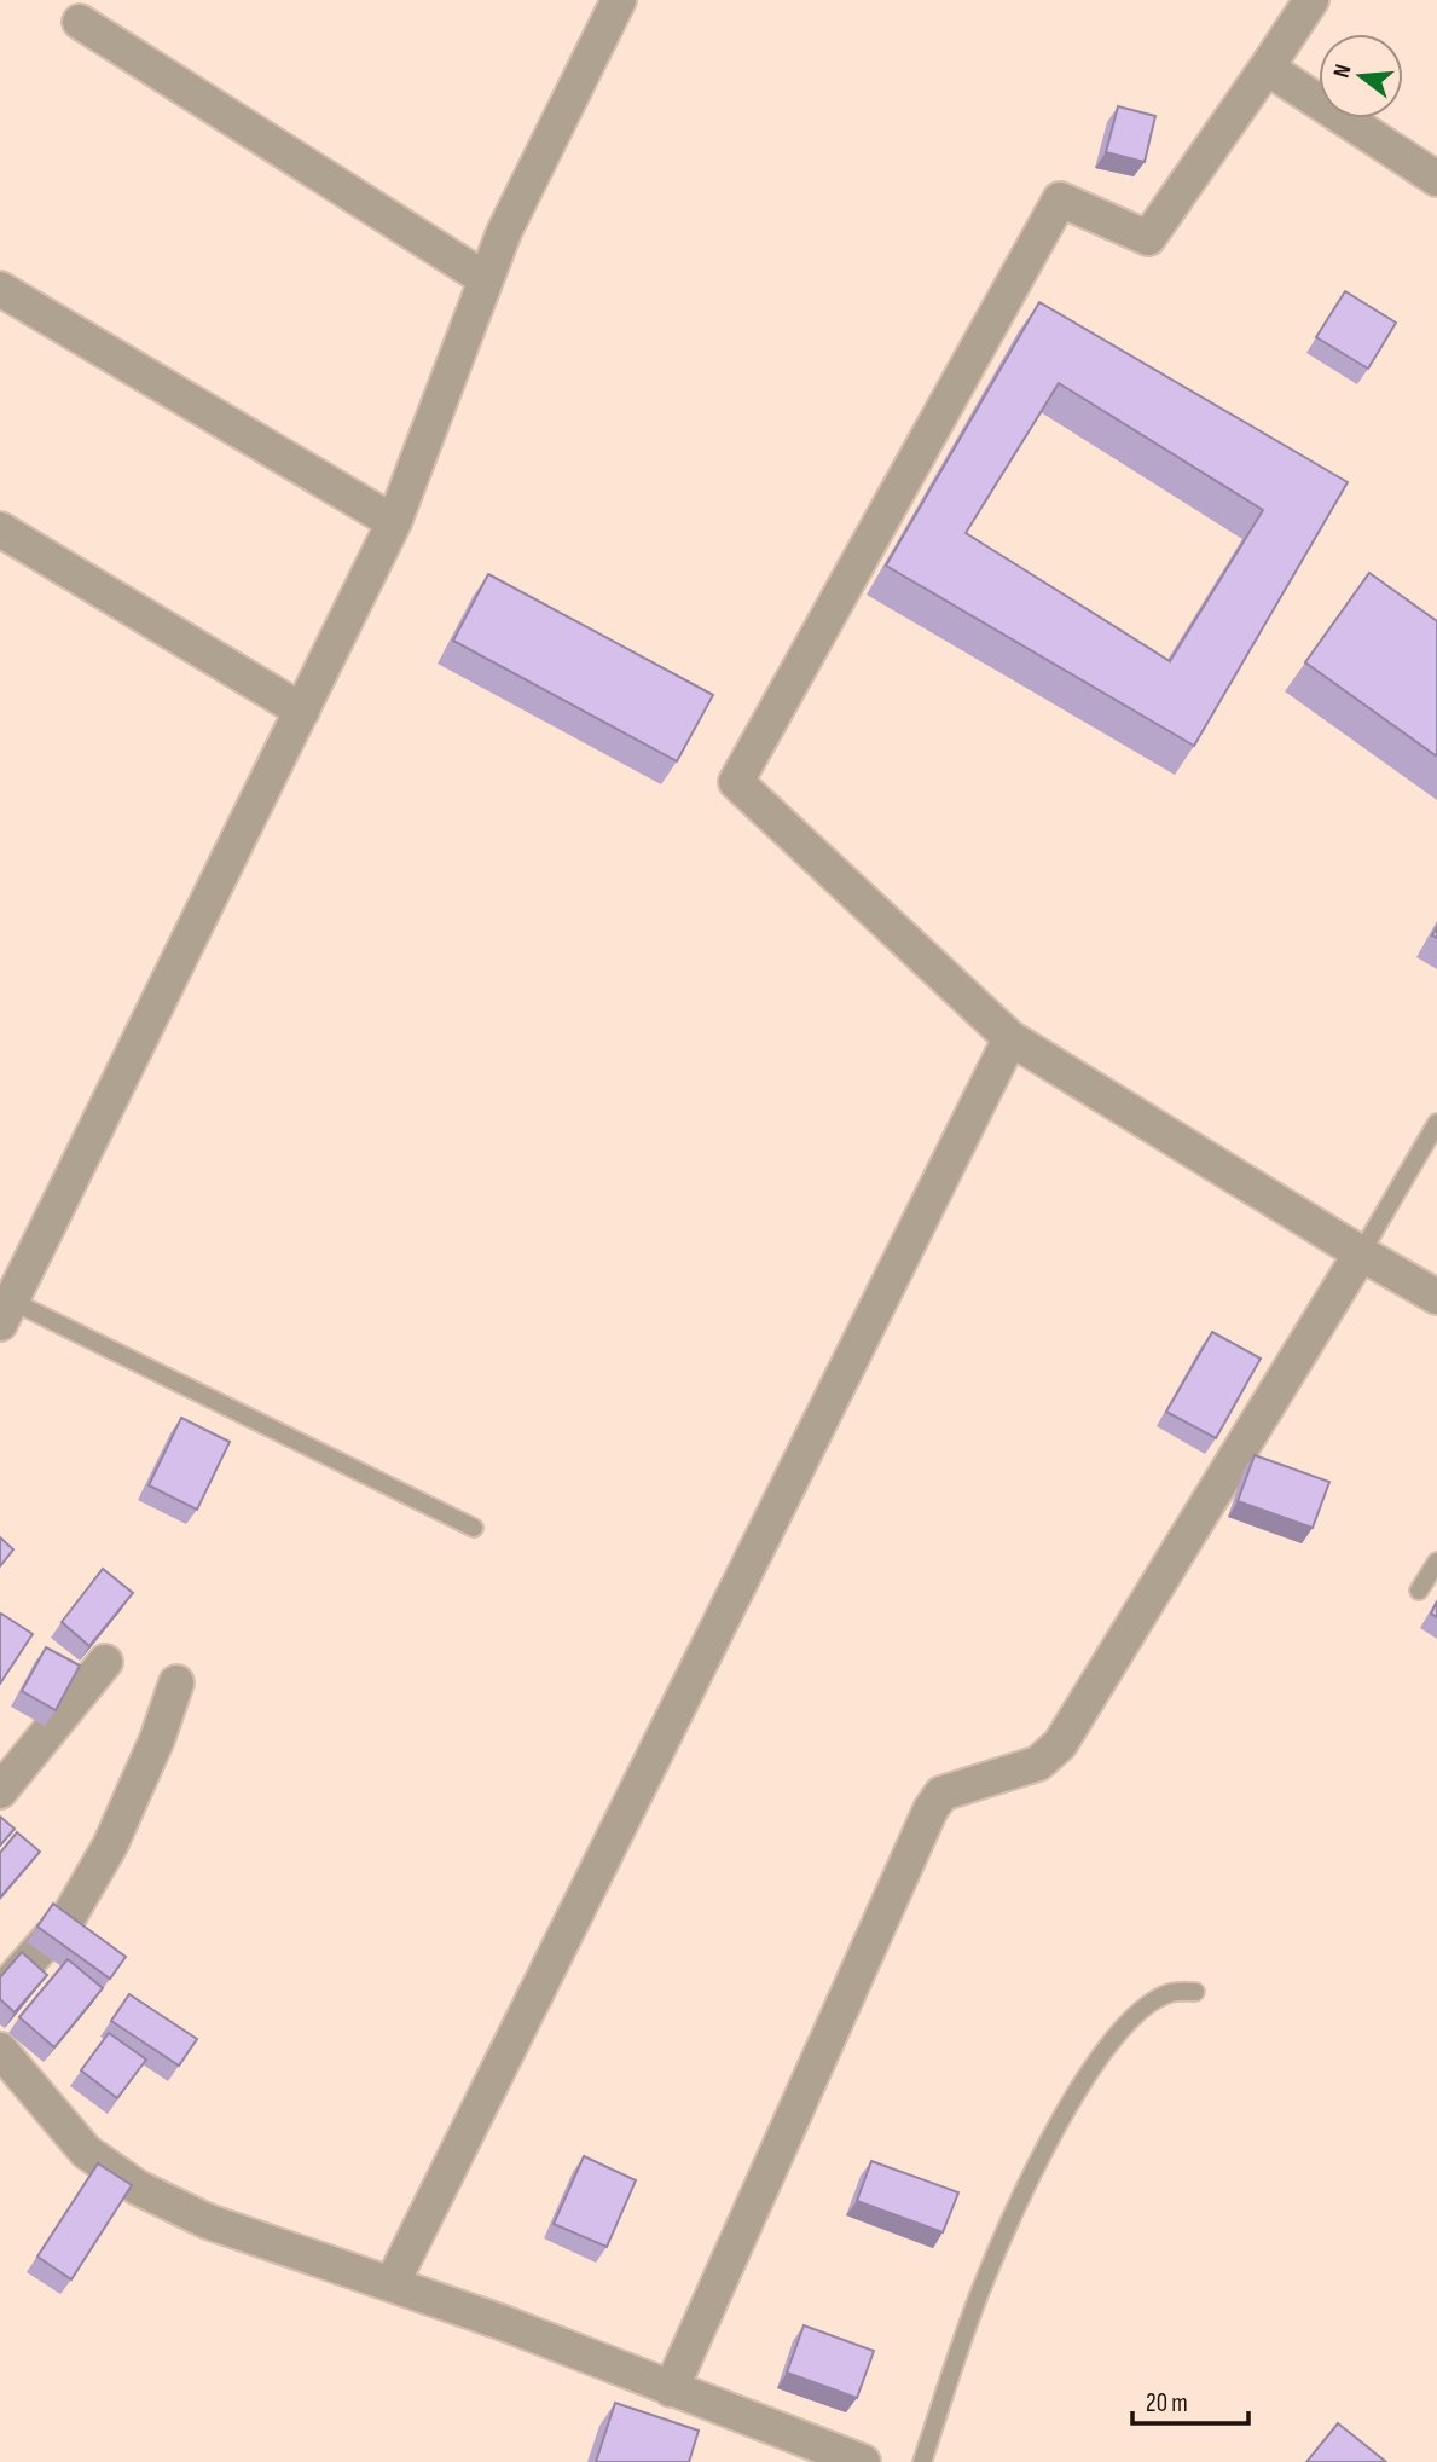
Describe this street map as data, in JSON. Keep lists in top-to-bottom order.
{
  "scale_bar": "20 m",
  "north": "left"
}
